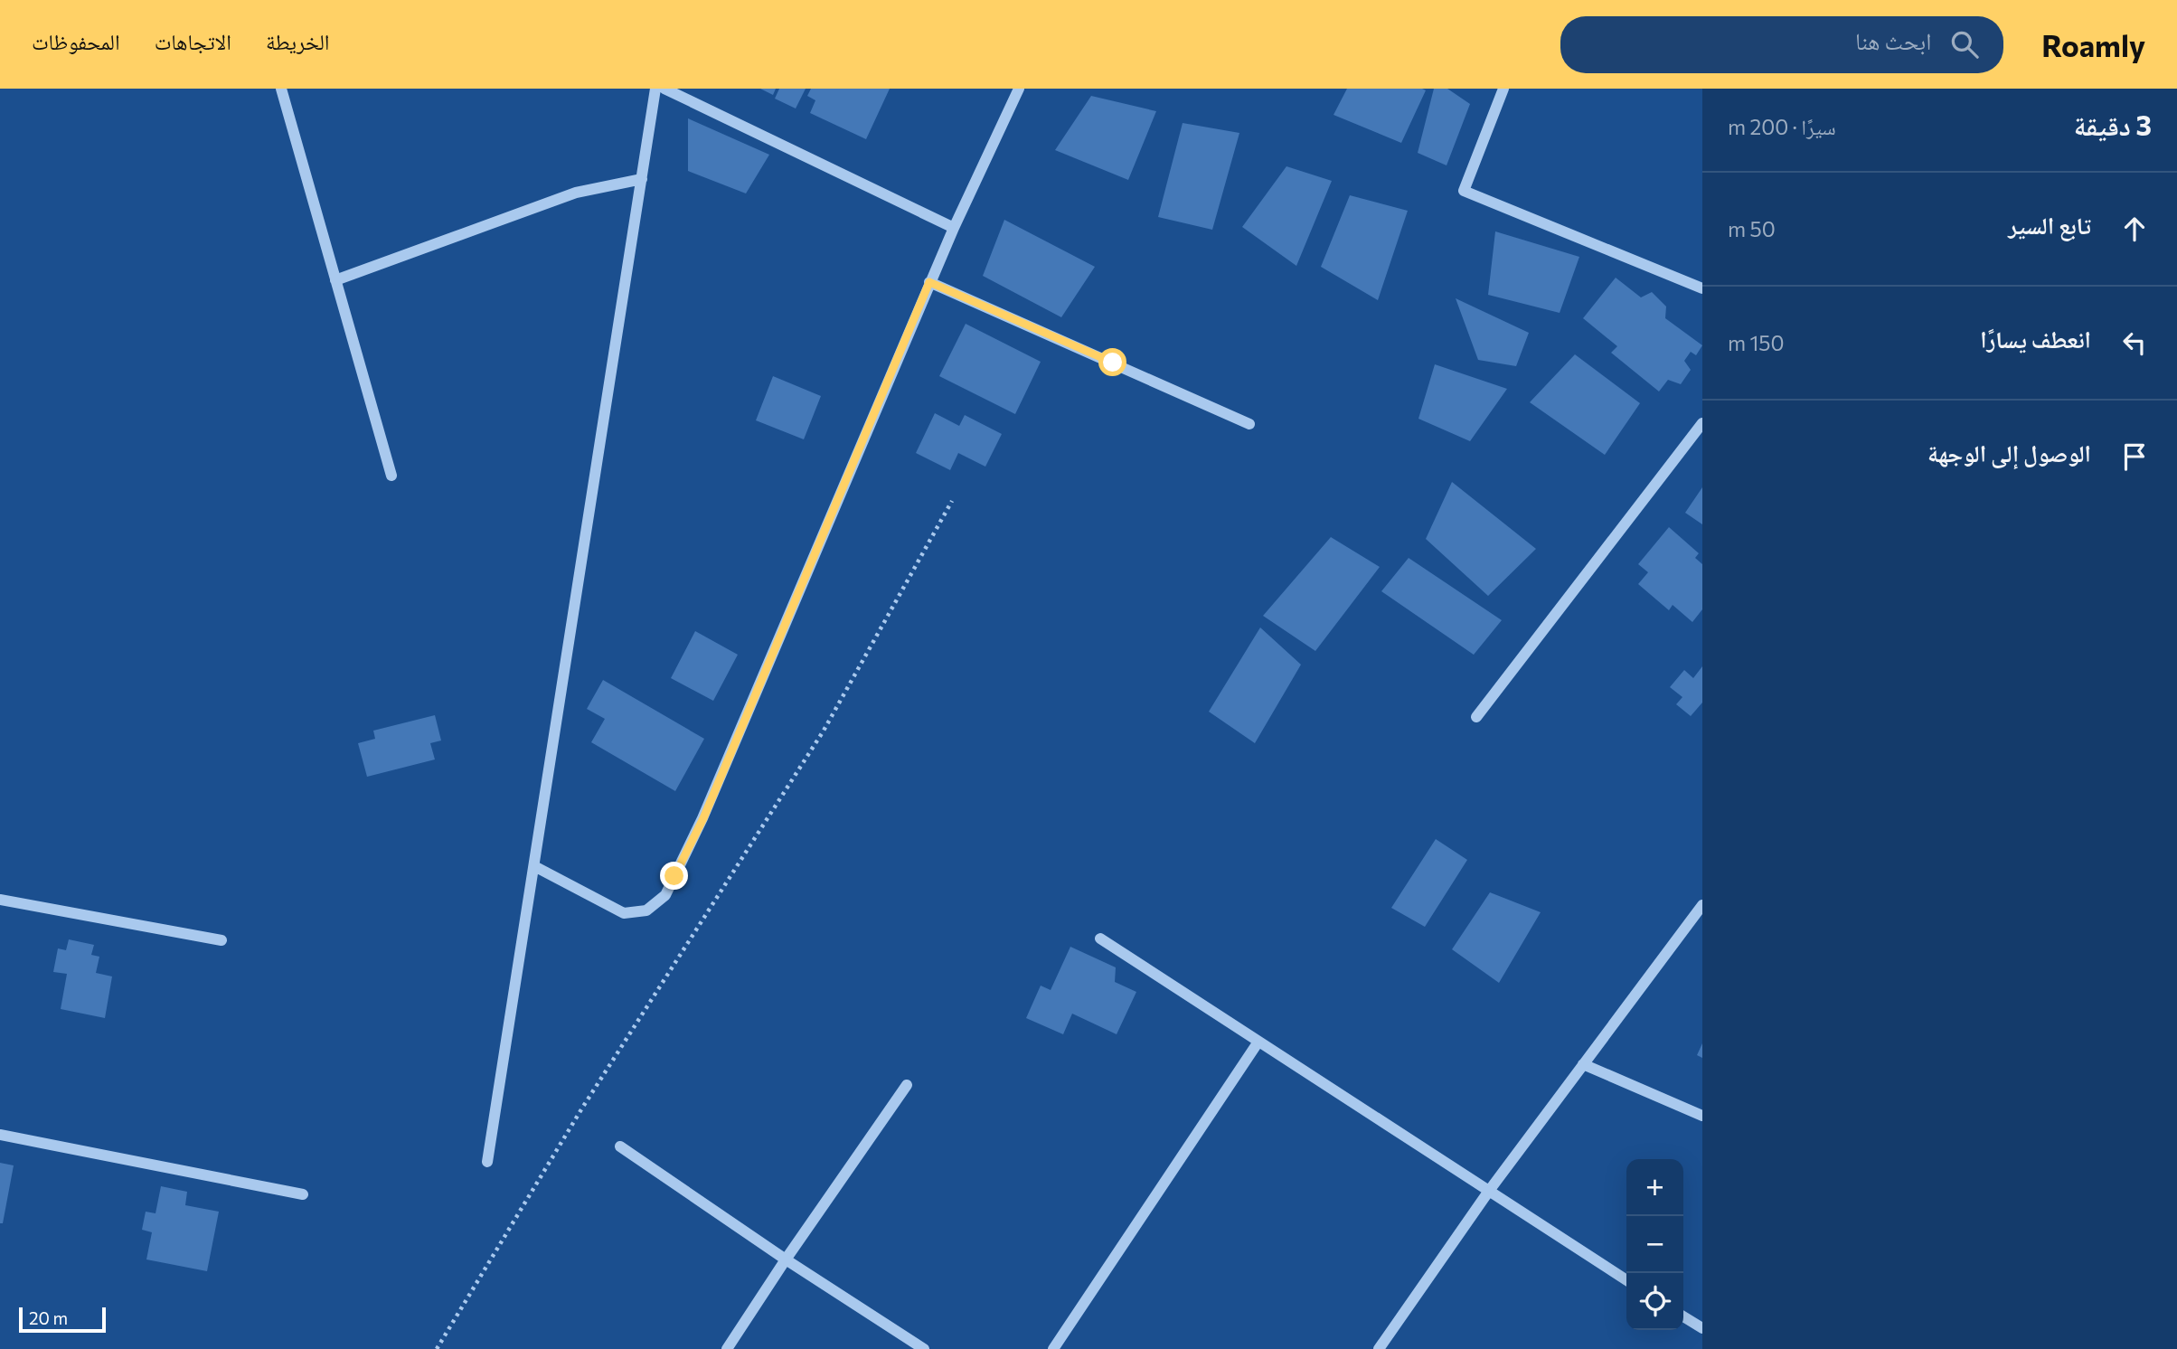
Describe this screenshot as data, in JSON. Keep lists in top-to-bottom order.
{
  "scale_bar": "20 m",
  "page": {
    "header": "Roamly",
    "search": "ابحث هنا",
    "nav": ["الخريطة", "الاتجاهات", "المحفوظات"],
    "heading": ["3 دقيقة", "سيرًا · 200 m"],
    "list": [
      ["تابع السير", "50 m"],
      ["انعطف يسارًا", "150 m"],
      "الوصول إلى الوجهة"
    ],
    "map_buttons": ["+", "−"],
    "scale": "20 m"
  }
}
